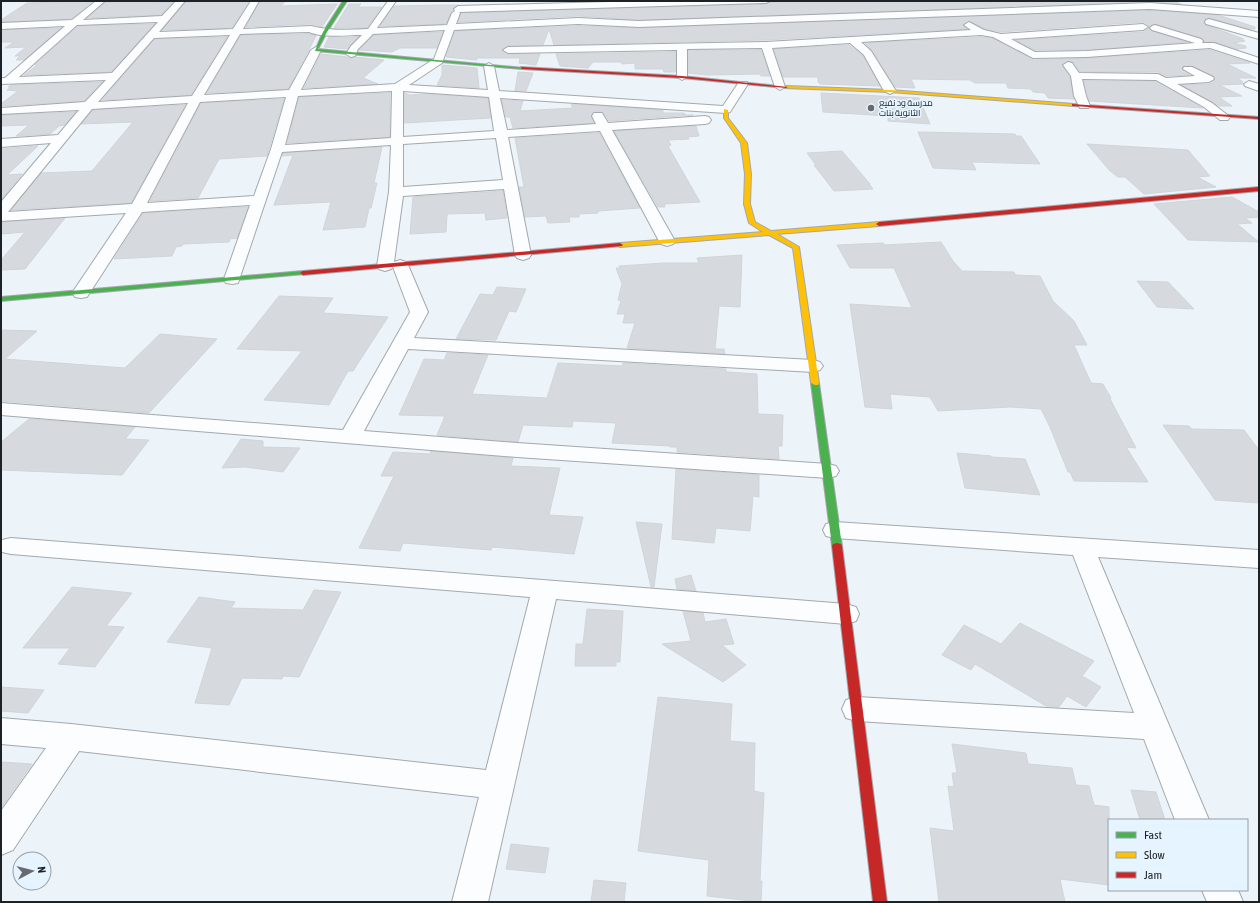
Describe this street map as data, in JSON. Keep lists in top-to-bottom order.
{
  "places": ["مدرسة ود نفيع الثانوية بنات"],
  "legend": ["Fast", "Slow", "Jam"],
  "north": "right"
}
